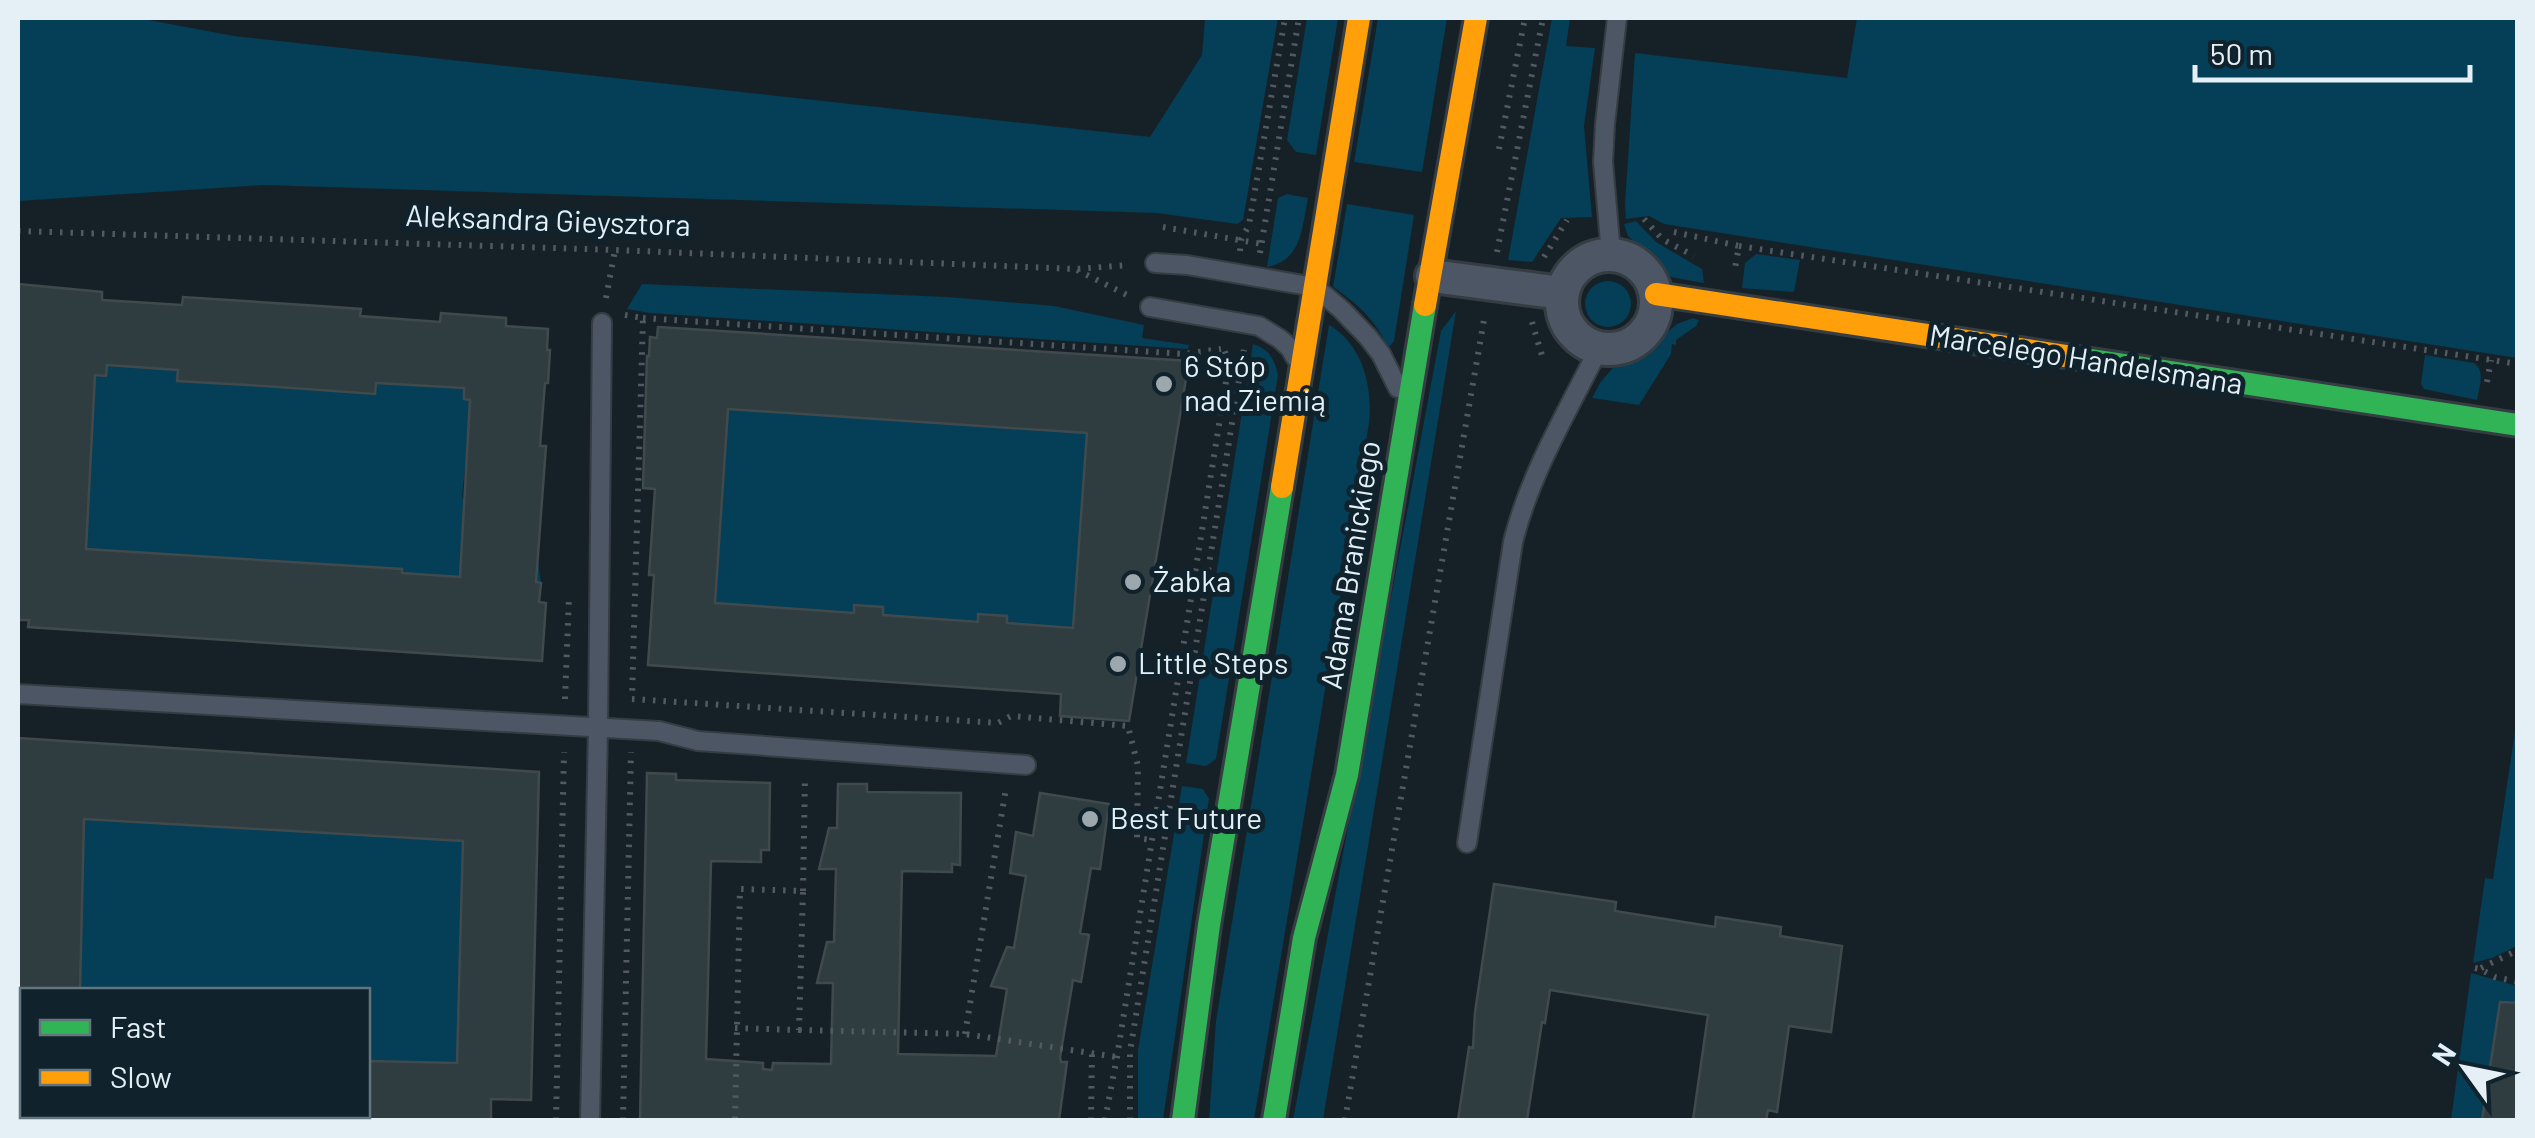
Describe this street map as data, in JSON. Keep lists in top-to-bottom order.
{
  "streets": {
    "main road": ["Marcelego Handelsmana", "Adama Branickiego"],
    "path": ["Aleksandra Gieysztora"]
  },
  "places": [
    "6 Stóp nad Ziemią",
    "Żabka",
    "Little Steps",
    "Best Future"
  ],
  "legend": ["Fast", "Slow"],
  "scale_bar": "50 m",
  "north": "top left"
}
